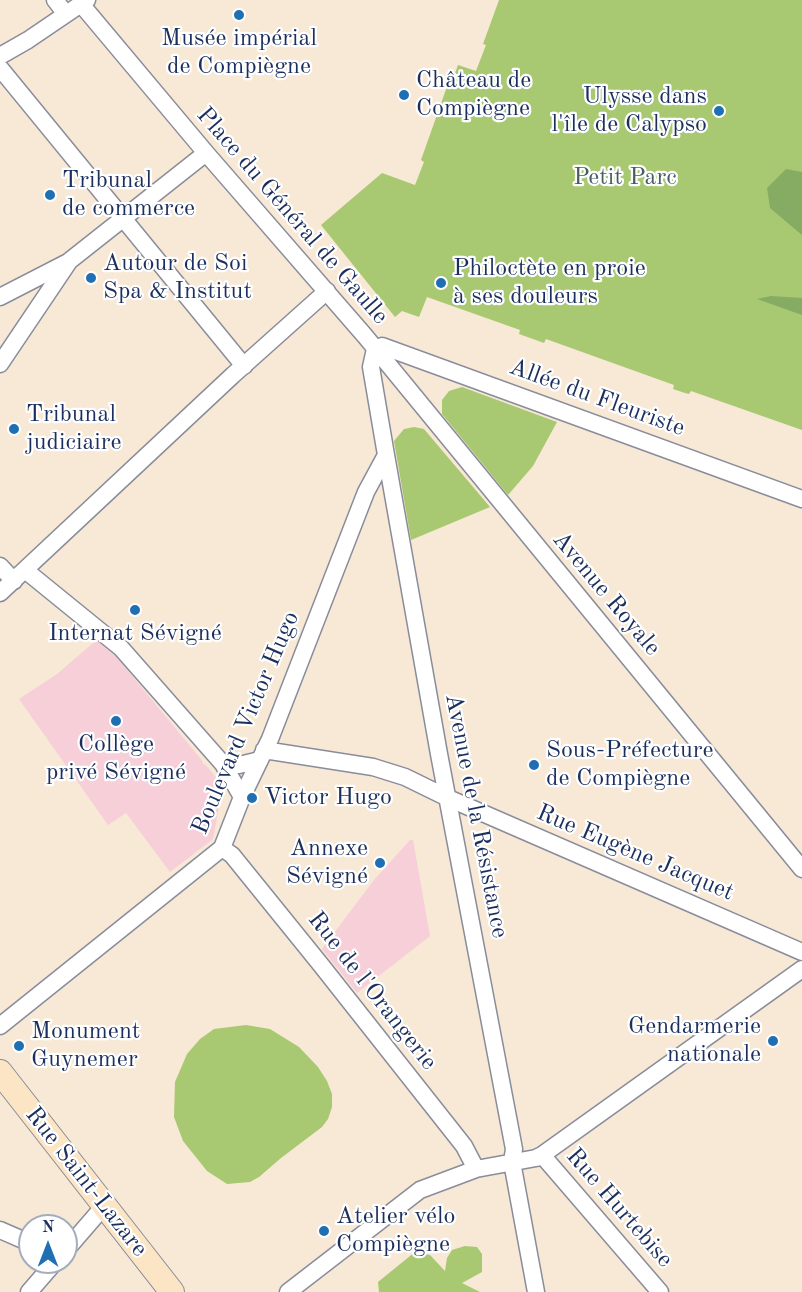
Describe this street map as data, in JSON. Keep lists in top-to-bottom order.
{
  "streets": {
    "main road": ["Rue Saint-Lazare"],
    "street": [
      "Place du Général de Gaulle",
      "Allée du Fleuriste",
      "Avenue Royale",
      "Boulevard Victor Hugo",
      "Avenue de la Résistance",
      "Rue Eugène Jacquet",
      "Rue de l'Orangerie",
      "Rue Hurtebise"
    ]
  },
  "crossings": [
    ["Place du Général de Gaulle", "Allée du Fleuriste"],
    ["Place du Général de Gaulle", "Avenue Royale"],
    ["Place du Général de Gaulle", "Avenue de la Résistance"],
    ["Allée du Fleuriste", "Avenue Royale"],
    ["Allée du Fleuriste", "Avenue de la Résistance"],
    ["Avenue Royale", "Avenue de la Résistance"],
    ["Boulevard Victor Hugo", "Avenue de la Résistance"],
    ["Boulevard Victor Hugo", "Rue Eugène Jacquet"],
    ["Boulevard Victor Hugo", "Rue de l'Orangerie"],
    ["Avenue de la Résistance", "Rue Eugène Jacquet"]
  ],
  "parks": ["Petit Parc"],
  "places": [
    "Musée impérial de Compiègne",
    "Château de Compiègne",
    "Ulysse dans l'île de Calypso",
    "Tribunal de commerce",
    "Autour de Soi Spa & Institut",
    "Philoctète en proie à ses douleurs",
    "Tribunal judiciaire",
    "Internat Sévigné",
    "Collège privé Sévigné",
    "Sous-Préfecture de Compiègne",
    "Victor Hugo",
    "Annexe Sévigné",
    "Gendarmerie nationale",
    "Monument Guynemer",
    "Atelier vélo Compiègne"
  ],
  "north": "top"
}
